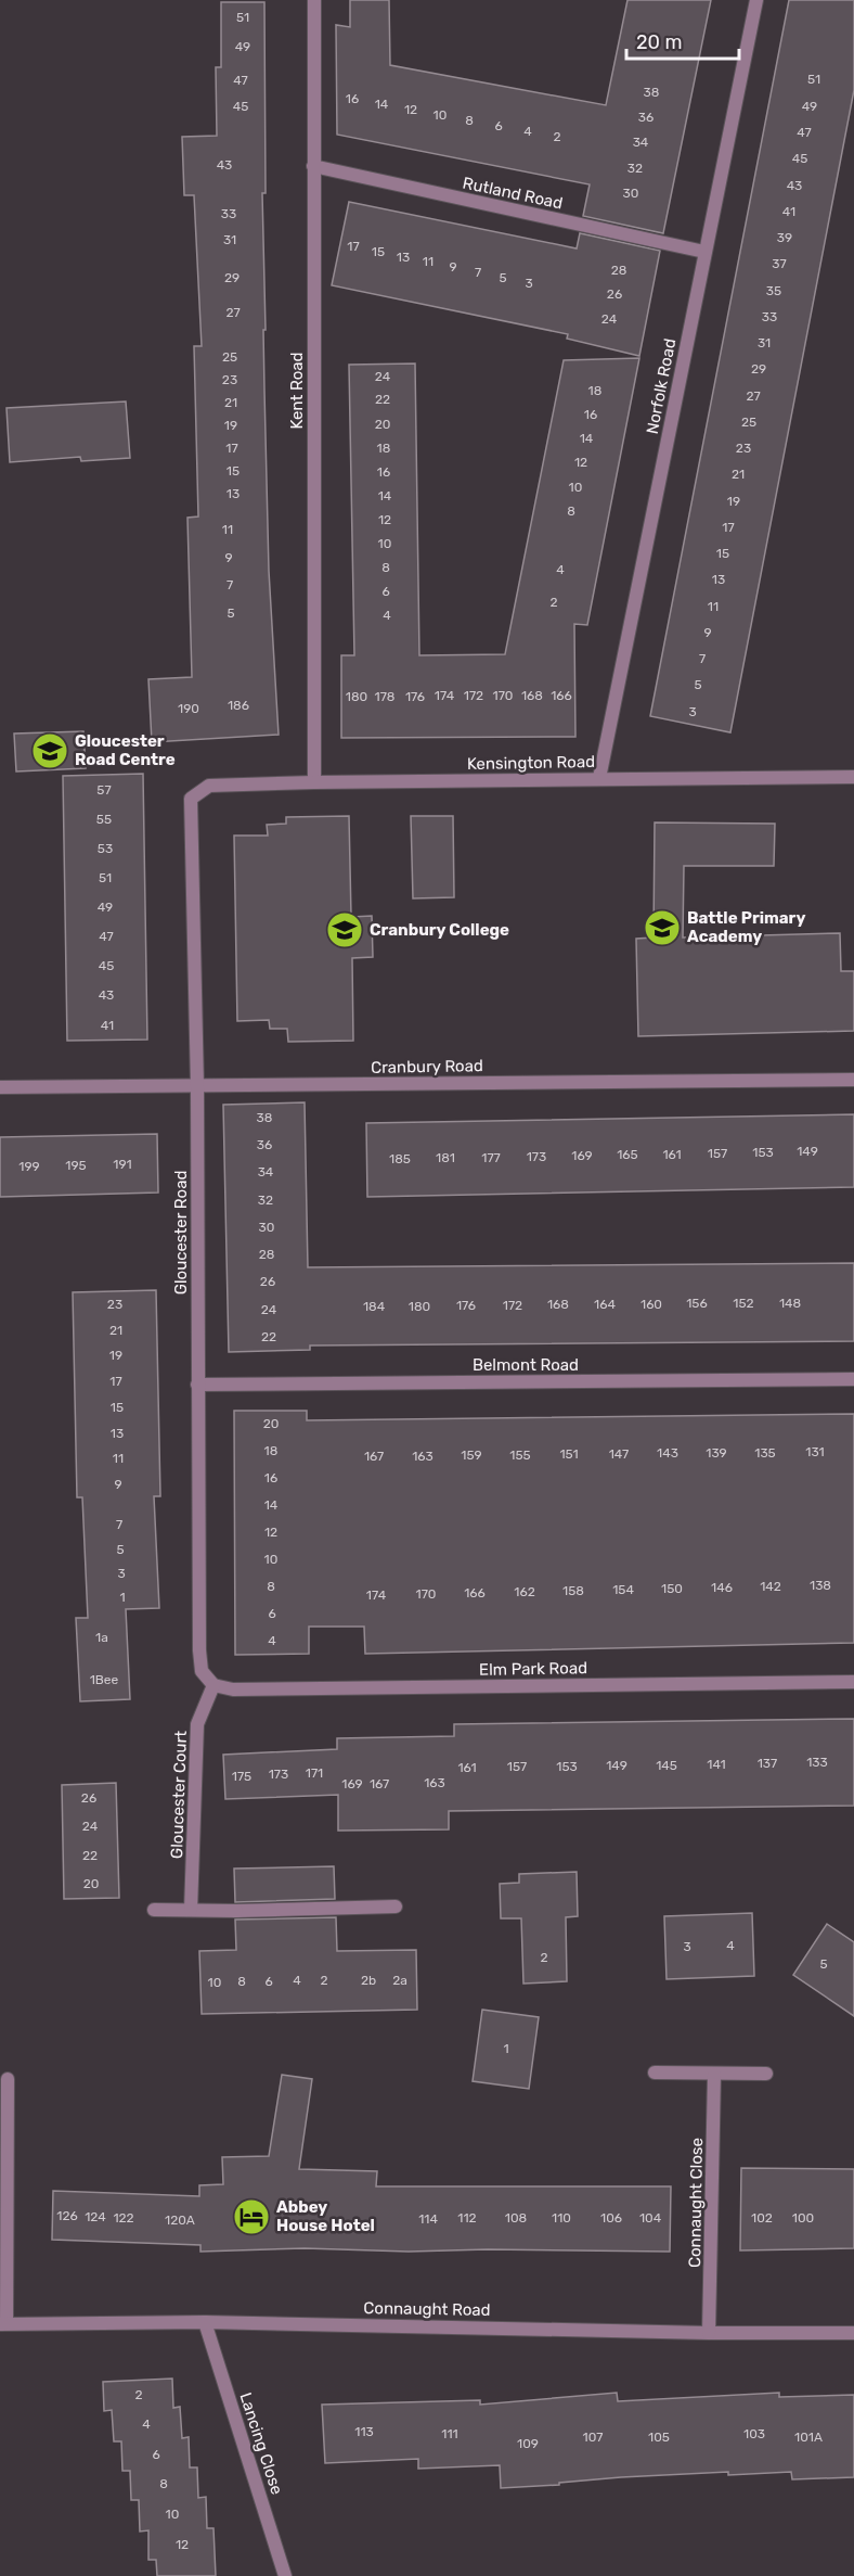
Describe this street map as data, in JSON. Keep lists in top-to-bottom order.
{
  "streets": {
    "street": [
      "Rutland Road",
      "Norfolk Road",
      "Kent Road",
      "Kensington Road",
      "Cranbury Road",
      "Gloucester Road",
      "Belmont Road",
      "Elm Park Road",
      "Gloucester Court",
      "Connaught Close",
      "Connaught Road",
      "Lancing Close"
    ]
  },
  "crossings": [
    ["Rutland Road", "Norfolk Road"],
    ["Rutland Road", "Kent Road"],
    ["Norfolk Road", "Kensington Road"],
    ["Kent Road", "Kensington Road"],
    ["Kensington Road", "Gloucester Road"],
    ["Cranbury Road", "Gloucester Road"],
    ["Gloucester Road", "Belmont Road"],
    ["Gloucester Road", "Elm Park Road"],
    ["Gloucester Road", "Gloucester Court"],
    ["Elm Park Road", "Gloucester Court"],
    ["Connaught Close", "Connaught Road"],
    ["Connaught Road", "Lancing Close"]
  ],
  "places": {
    "school or university": ["Gloucester Road Centre", "Battle Primary Academy", "Cranbury College"],
    "hotel": ["Abbey House Hotel"]
  },
  "house_numbers": [
    "51",
    "49",
    "51",
    "47",
    "38",
    "16",
    "14",
    "45",
    "49",
    "12",
    "10",
    "36",
    "8",
    "6",
    "4",
    "47",
    "2",
    "34",
    "45",
    "43",
    "32",
    "43",
    "30",
    "41",
    "33",
    "39",
    "31",
    "17",
    "15",
    "13",
    "11",
    "37",
    "9",
    "28",
    "7",
    "29",
    "5",
    "3",
    "35",
    "26",
    "27",
    "33",
    "24",
    "31",
    "25",
    "29",
    "24",
    "23",
    "18",
    "27",
    "22",
    "21",
    "16",
    "25",
    "20",
    "19",
    "14",
    "17",
    "18",
    "23",
    "12",
    "15",
    "16",
    "21",
    "10",
    "13",
    "14",
    "19",
    "8",
    "12",
    "17",
    "11",
    "10",
    "15",
    "9",
    "8",
    "4",
    "13",
    "7",
    "6",
    "2",
    "11",
    "5",
    "4",
    "9",
    "7",
    "5",
    "174",
    "172",
    "170",
    "168",
    "166",
    "180",
    "178",
    "176",
    "186",
    "190",
    "3",
    "57",
    "55",
    "53",
    "51",
    "49",
    "47",
    "45",
    "43",
    "41",
    "38",
    "36",
    "149",
    "153",
    "157",
    "165",
    "161",
    "169",
    "173",
    "181",
    "177",
    "185",
    "191",
    "195",
    "199",
    "34",
    "32",
    "30",
    "28",
    "26",
    "156",
    "152",
    "148",
    "23",
    "168",
    "164",
    "160",
    "176",
    "172",
    "184",
    "180",
    "24",
    "21",
    "22",
    "19",
    "17",
    "15",
    "20",
    "13",
    "18",
    "131",
    "143",
    "139",
    "135",
    "151",
    "147",
    "159",
    "155",
    "167",
    "163",
    "11",
    "16",
    "9",
    "14",
    "7",
    "12",
    "5",
    "10",
    "3",
    "138",
    "8",
    "142",
    "146",
    "150",
    "154",
    "158",
    "162",
    "166",
    "170",
    "174",
    "1",
    "6",
    "1a",
    "4",
    "1Bee",
    "133",
    "137",
    "141",
    "149",
    "145",
    "157",
    "153",
    "161",
    "171",
    "173",
    "175",
    "163",
    "169",
    "167",
    "26",
    "24",
    "22",
    "20",
    "4",
    "3",
    "2",
    "5",
    "4",
    "2",
    "2b",
    "2a",
    "8",
    "6",
    "10",
    "1",
    "126",
    "124",
    "122",
    "112",
    "108",
    "110",
    "106",
    "104",
    "102",
    "100",
    "114",
    "120A",
    "2",
    "4",
    "113",
    "111",
    "103",
    "107",
    "105",
    "101A",
    "109",
    "6",
    "8",
    "10",
    "12"
  ],
  "scale_bar": "20 m"
}
